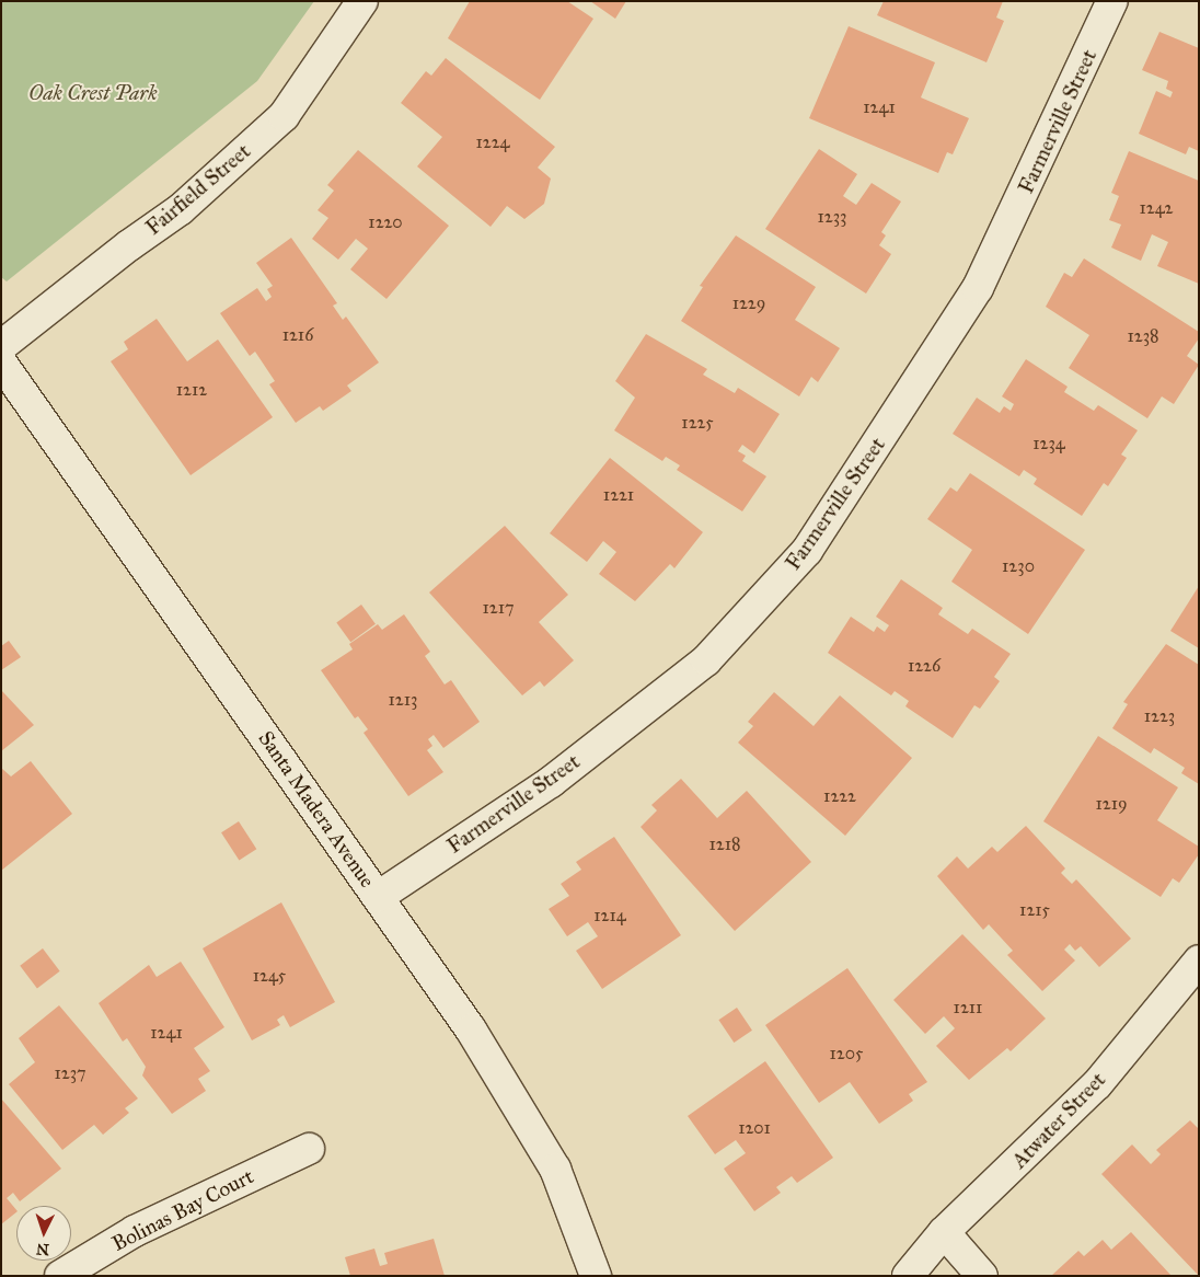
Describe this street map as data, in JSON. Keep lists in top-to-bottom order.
{
  "streets": {
    "street": [
      "Farmerville Street",
      "Fairfield Street",
      "Santa Madera Avenue",
      "Atwater Street",
      "Bolinas Bay Court"
    ]
  },
  "crossings": [
    ["Farmerville Street", "Santa Madera Avenue"]
  ],
  "parks": ["Oak Crest Park"],
  "house_numbers": [
    "1241",
    "1224",
    "1242",
    "1233",
    "1220",
    "1229",
    "1216",
    "1238",
    "1212",
    "1225",
    "1234",
    "1221",
    "1230",
    "1217",
    "1226",
    "1213",
    "1223",
    "1222",
    "1219",
    "1218",
    "1215",
    "1214",
    "1245",
    "1211",
    "1241",
    "1205",
    "1237",
    "1201"
  ],
  "north": "bottom"
}
